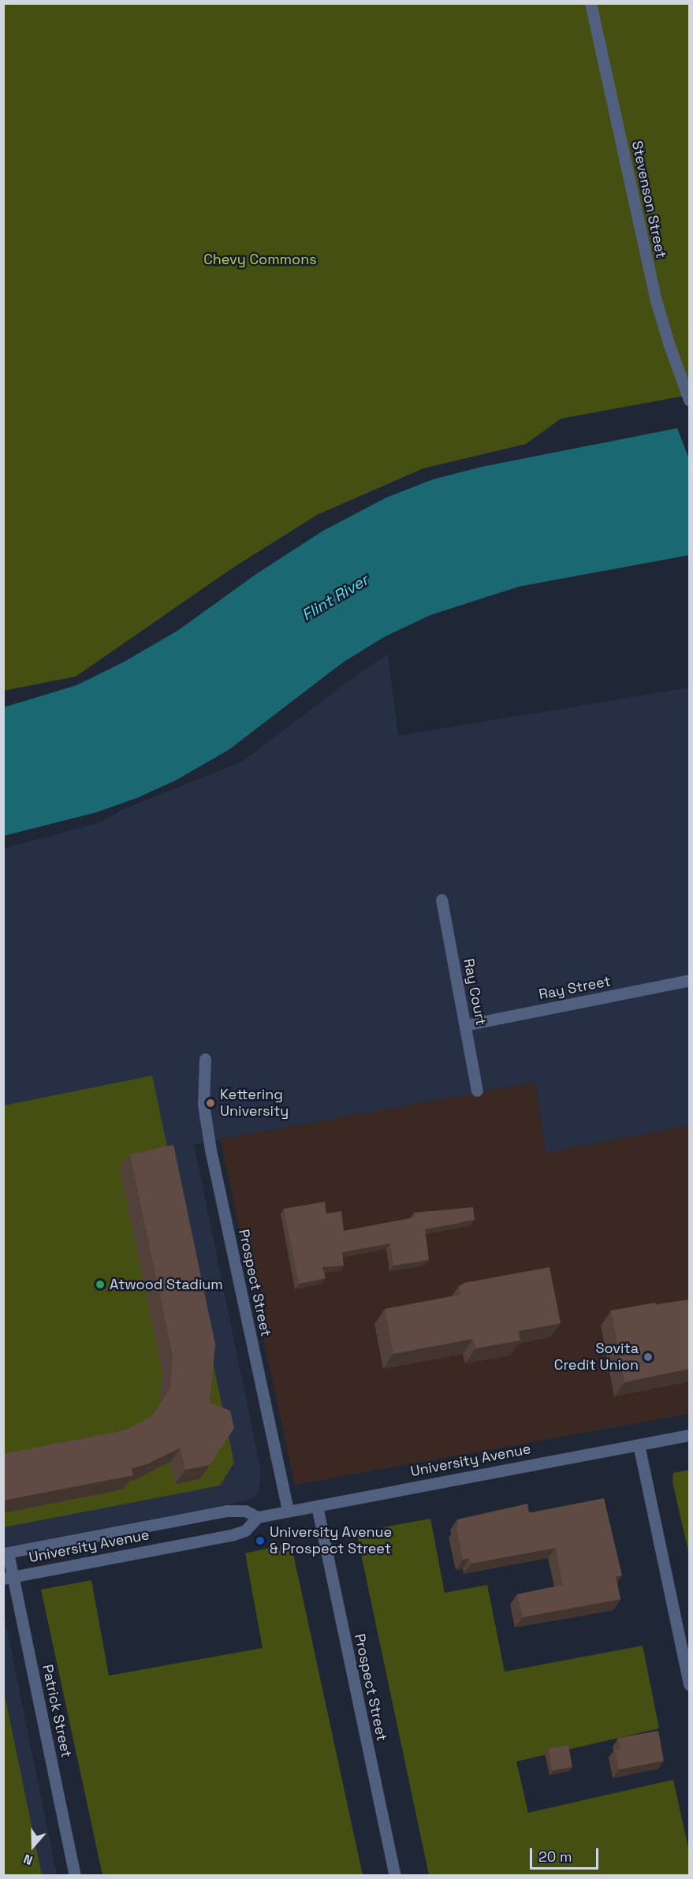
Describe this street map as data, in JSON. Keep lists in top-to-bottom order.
{
  "streets": {
    "street": [
      "Stevenson Street",
      "Ray Street",
      "Ray Court",
      "Prospect Street",
      "University Avenue",
      "Patrick Street"
    ]
  },
  "crossings": [
    ["Ray Street", "Ray Court"],
    ["Prospect Street", "University Avenue"],
    ["University Avenue", "Patrick Street"]
  ],
  "water": ["Flint River"],
  "parks": ["Chevy Commons"],
  "places": [
    "Kettering University",
    "Atwood Stadium",
    "Sovita Credit Union",
    "University Avenue & Prospect Street"
  ],
  "scale_bar": "20 m",
  "north": "bottom"
}
